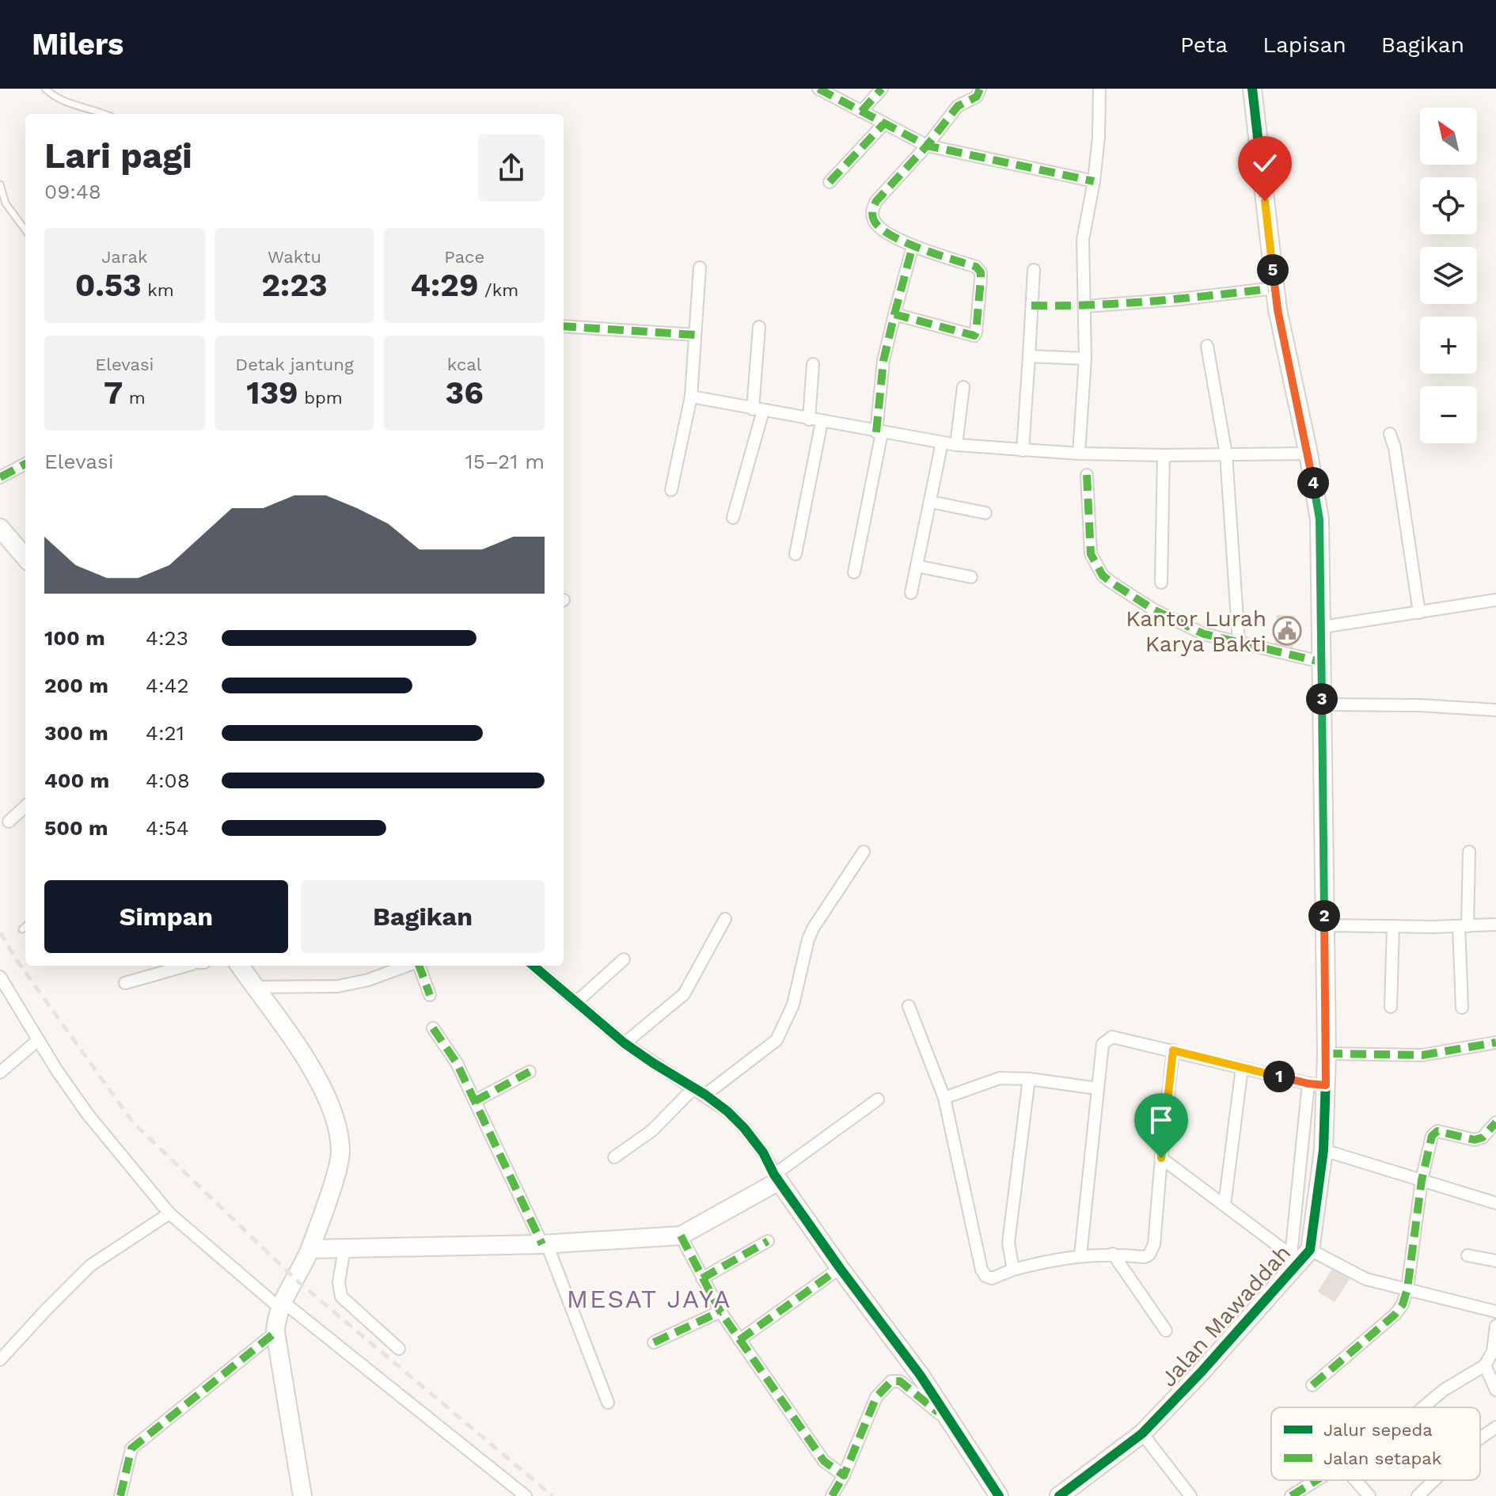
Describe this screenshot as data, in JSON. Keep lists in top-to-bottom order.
{
  "streets": {
    "street": ["Jalan Mawaddah"]
  },
  "districts": ["MESAT JAYA"],
  "places": {
    "public building": ["Kantor Lurah Karya Bakti"]
  },
  "legend": ["Jalur sepeda", "Jalan setapak"],
  "north": "top left",
  "page": {
    "header": "Milers",
    "nav": ["Peta", "Lapisan", "Bagikan"],
    "map_buttons": ["+", "−"],
    "heading": ["Lari pagi", "09:48"],
    "stats": [
      ["Jarak", "0.53 km"],
      ["Waktu", "2:23"],
      ["Pace", "4:29 /km"],
      ["Elevasi", "7 m"],
      ["Detak jantung", "139 bpm"],
      ["kcal", "36"]
    ],
    "pins": [
      "5",
      "4",
      "3",
      "2",
      "1"
    ],
    "chart": ["Elevasi", "15–21 m"],
    "list": [
      {
        "name": "100 m",
        "note": "4:23"
      },
      {
        "name": "200 m",
        "note": "4:42"
      },
      {
        "name": "300 m",
        "note": "4:21"
      },
      {
        "name": "400 m",
        "note": "4:08"
      },
      {
        "name": "500 m",
        "note": "4:54"
      }
    ],
    "buttons": ["Simpan", "Bagikan"]
  }
}
